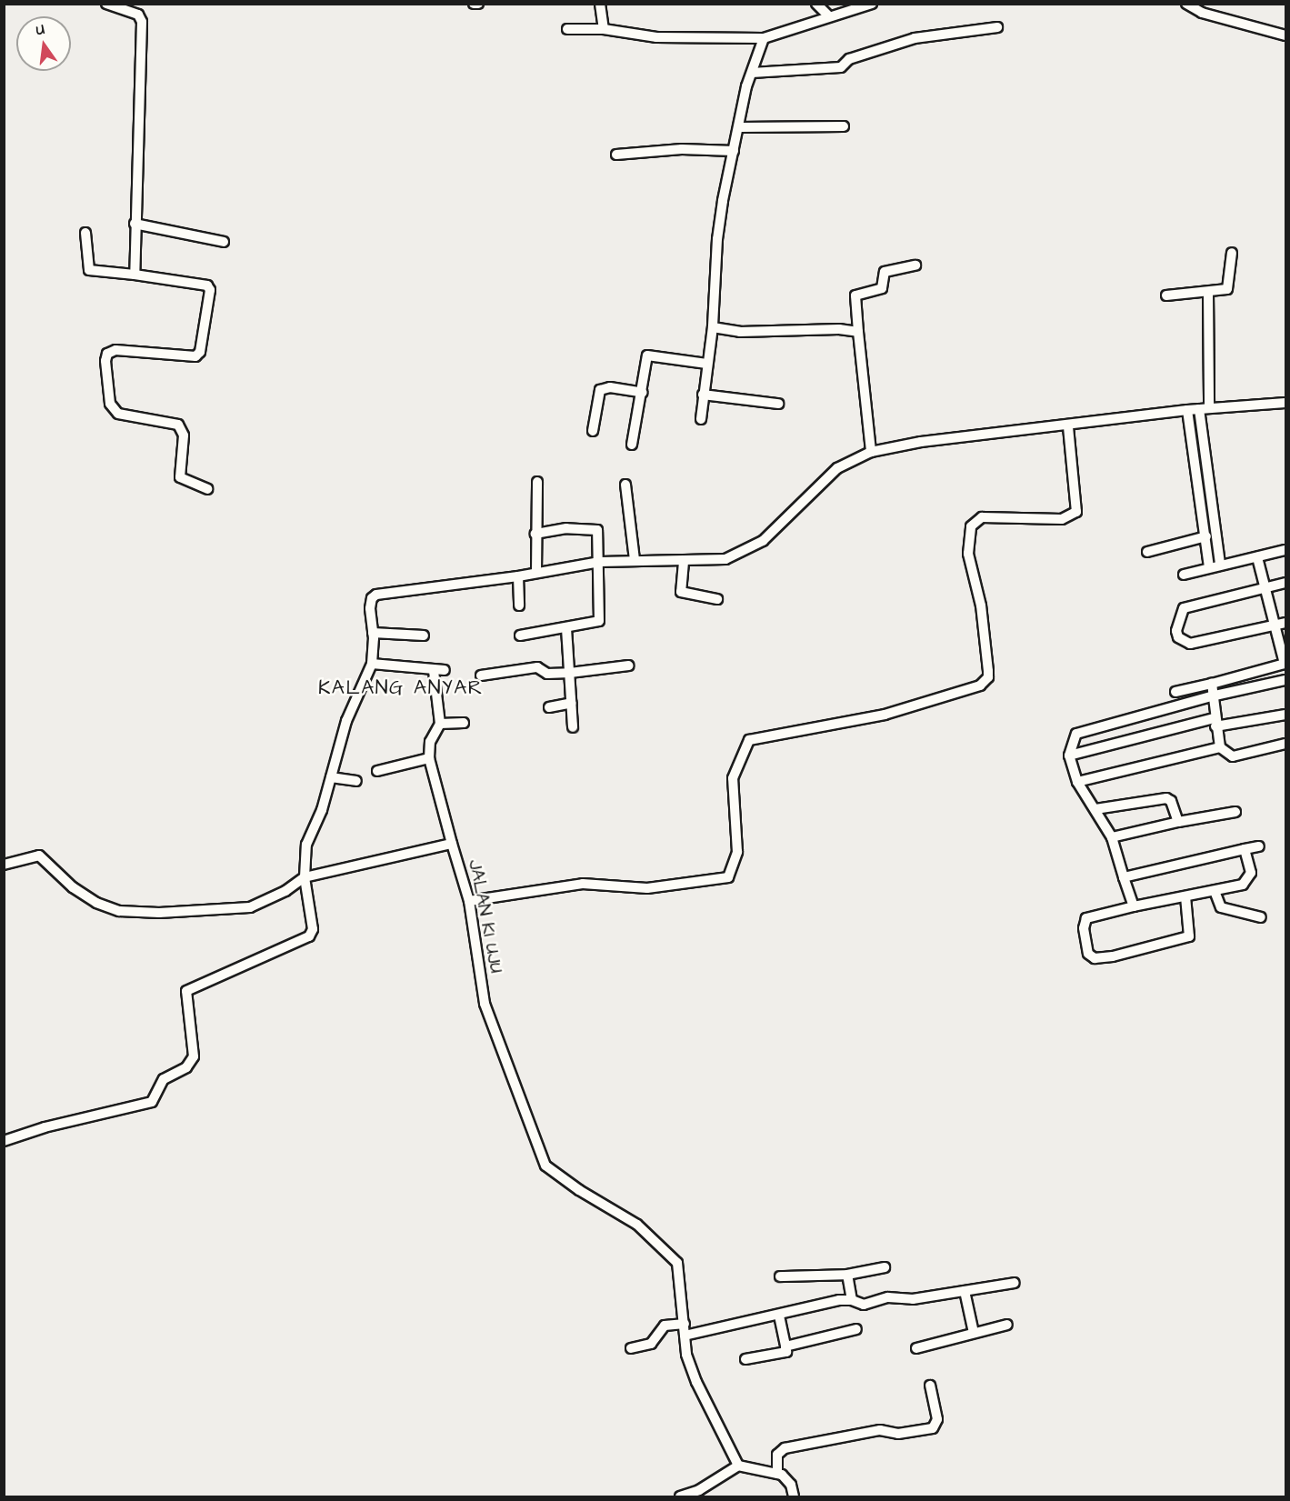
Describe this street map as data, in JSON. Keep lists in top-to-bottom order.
{
  "streets": {
    "street": ["JALAN KI UJU"]
  },
  "districts": ["KALANG ANYAR"],
  "north": "top"
}
